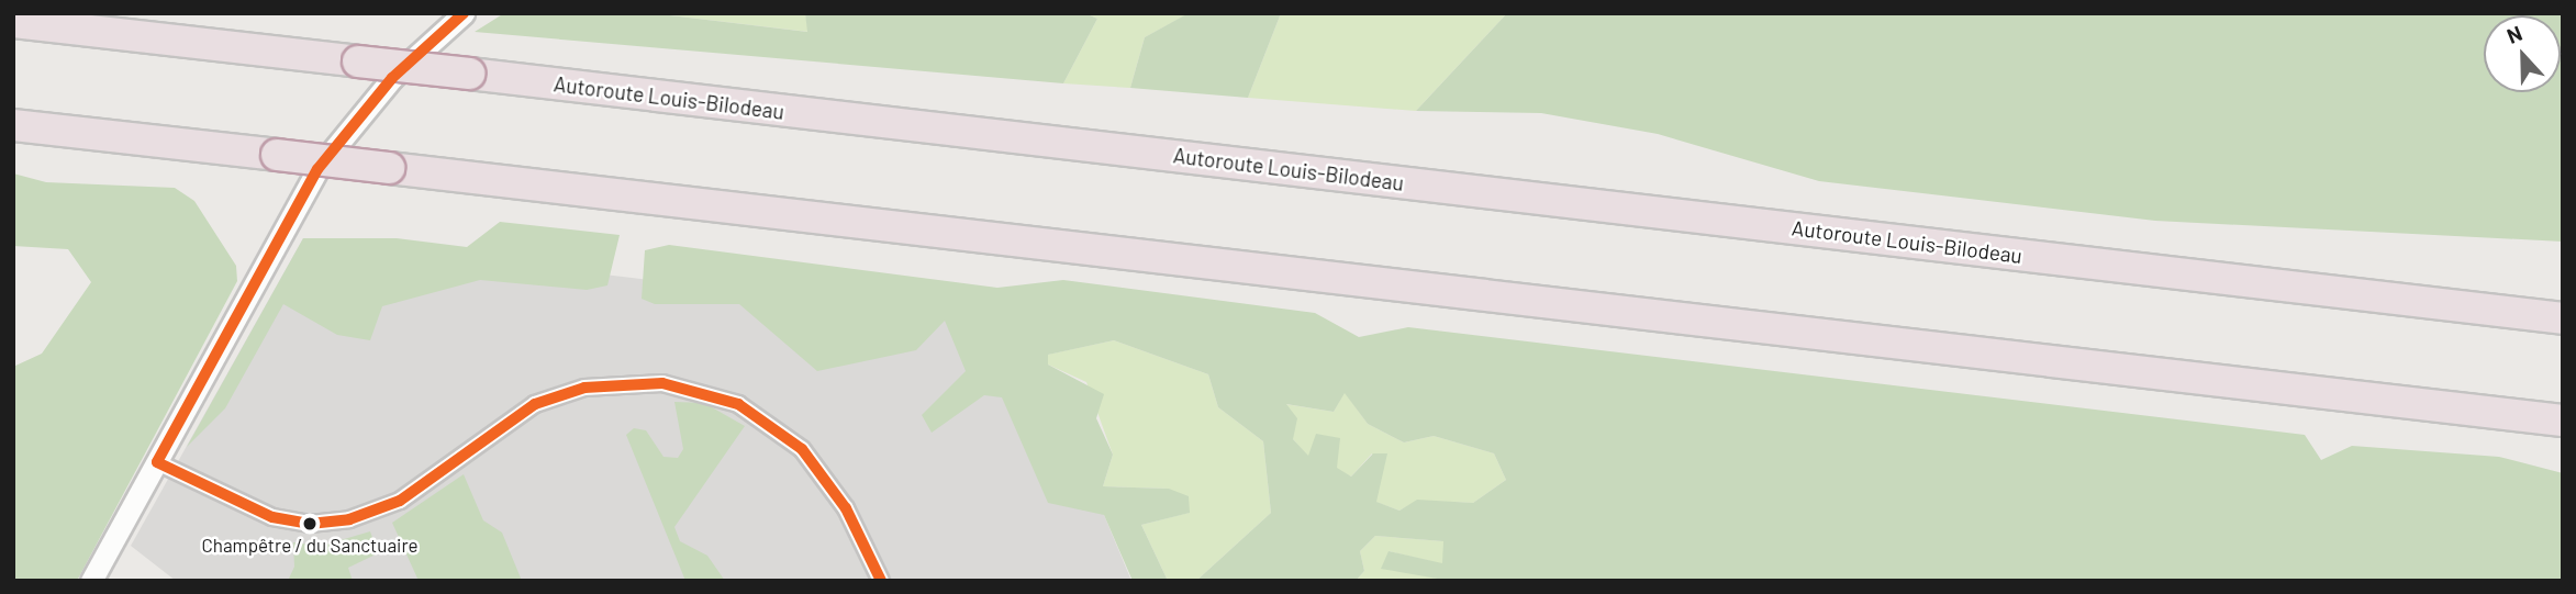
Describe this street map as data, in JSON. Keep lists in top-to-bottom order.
{
  "streets": {
    "highway": ["Autoroute Louis-Bilodeau"]
  },
  "places": ["Champêtre / du Sanctuaire"],
  "north": "top"
}
